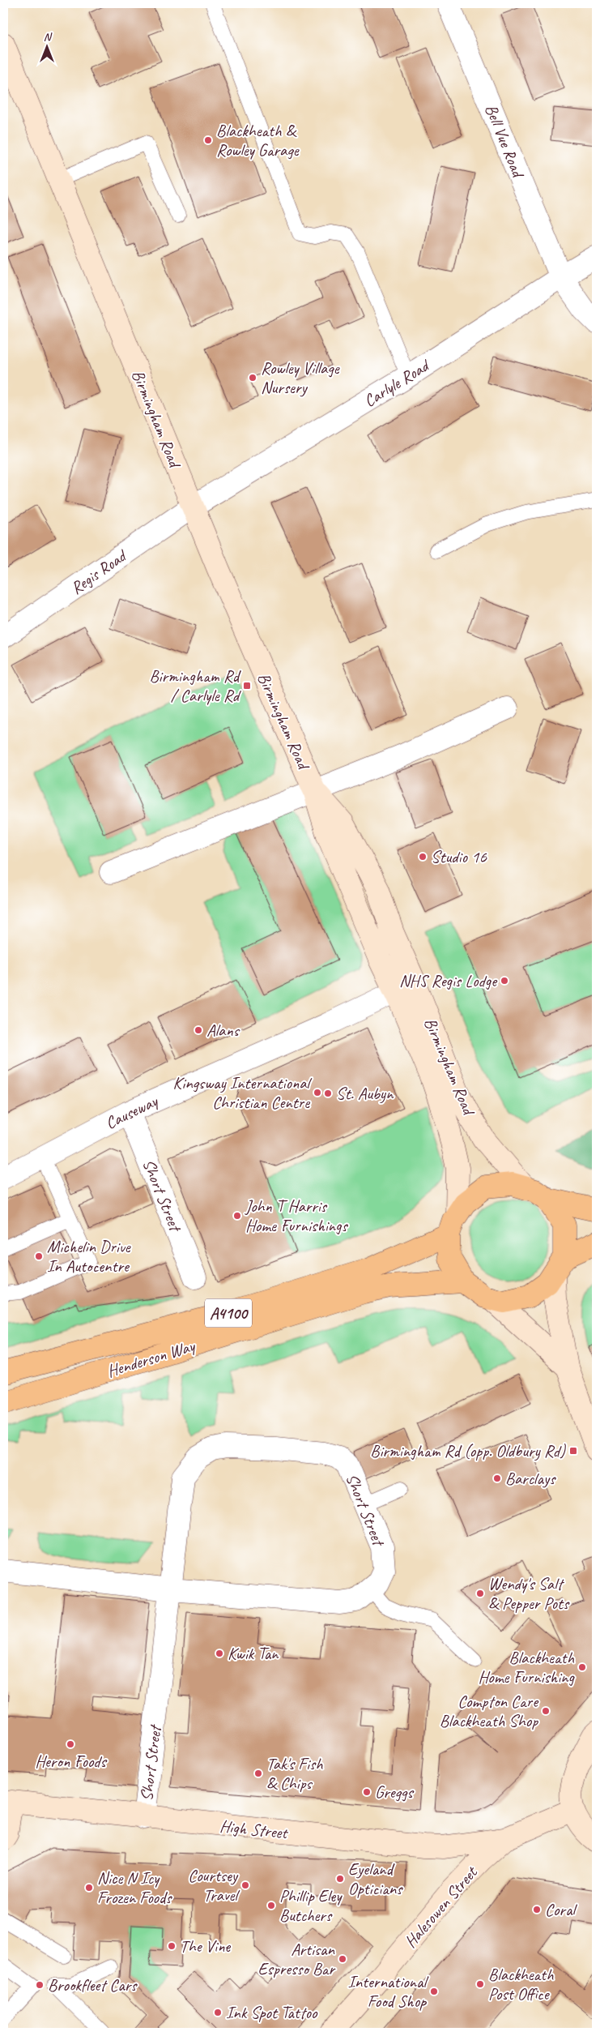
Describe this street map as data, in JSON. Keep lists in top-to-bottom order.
{
  "streets": {
    "main road": [
      "Birmingham Road",
      "A4100",
      "Henderson Way",
      "High Street",
      "Halesowen Street"
    ],
    "street": [
      "Bell Vue Road",
      "Carlyle Road",
      "Regis Road",
      "Causeway",
      "Short Street"
    ]
  },
  "crossings": [
    ["Bell Vue Road", "Carlyle Road"],
    ["Carlyle Road", "Birmingham Road"],
    ["Carlyle Road", "Regis Road"],
    ["Birmingham Road", "Regis Road"],
    ["Birmingham Road", "Causeway"],
    ["Birmingham Road", "Henderson Way"],
    ["Causeway", "Short Street"],
    ["Short Street", "High Street"],
    ["High Street", "Halesowen Street"]
  ],
  "places": {
    "other": [
      "Blackheath & Rowley Garage",
      "Rowley Village Nursery",
      "Studio 16",
      "NHS Regis Lodge",
      "Alans",
      "Kingsway International Christian Centre",
      "St. Aubyn",
      "John T Harris Home Furnishings",
      "Michelin Drive In Autocentre",
      "Barclays",
      "Wendy's Salt & Pepper Pots",
      "Kwik Tan",
      "Blackheath Home Furnishing",
      "Compton Care Blackheath Shop",
      "Heron Foods",
      "Tak's Fish & Chips",
      "Greggs",
      "Eyeland Opticians",
      "Courtsey Travel",
      "Nice N Icy Frozen Foods",
      "Phillip Eley Butchers",
      "Coral",
      "The Vine",
      "Artisan Espresso Bar",
      "Blackheath Post Office",
      "Brookfleet Cars",
      "International Food Shop",
      "Ink Spot Tattoo"
    ],
    "transit": ["Birmingham Rd / Carlyle Rd", "Birmingham Rd (opp. Oldbury Rd)"]
  },
  "north": "top"
}
